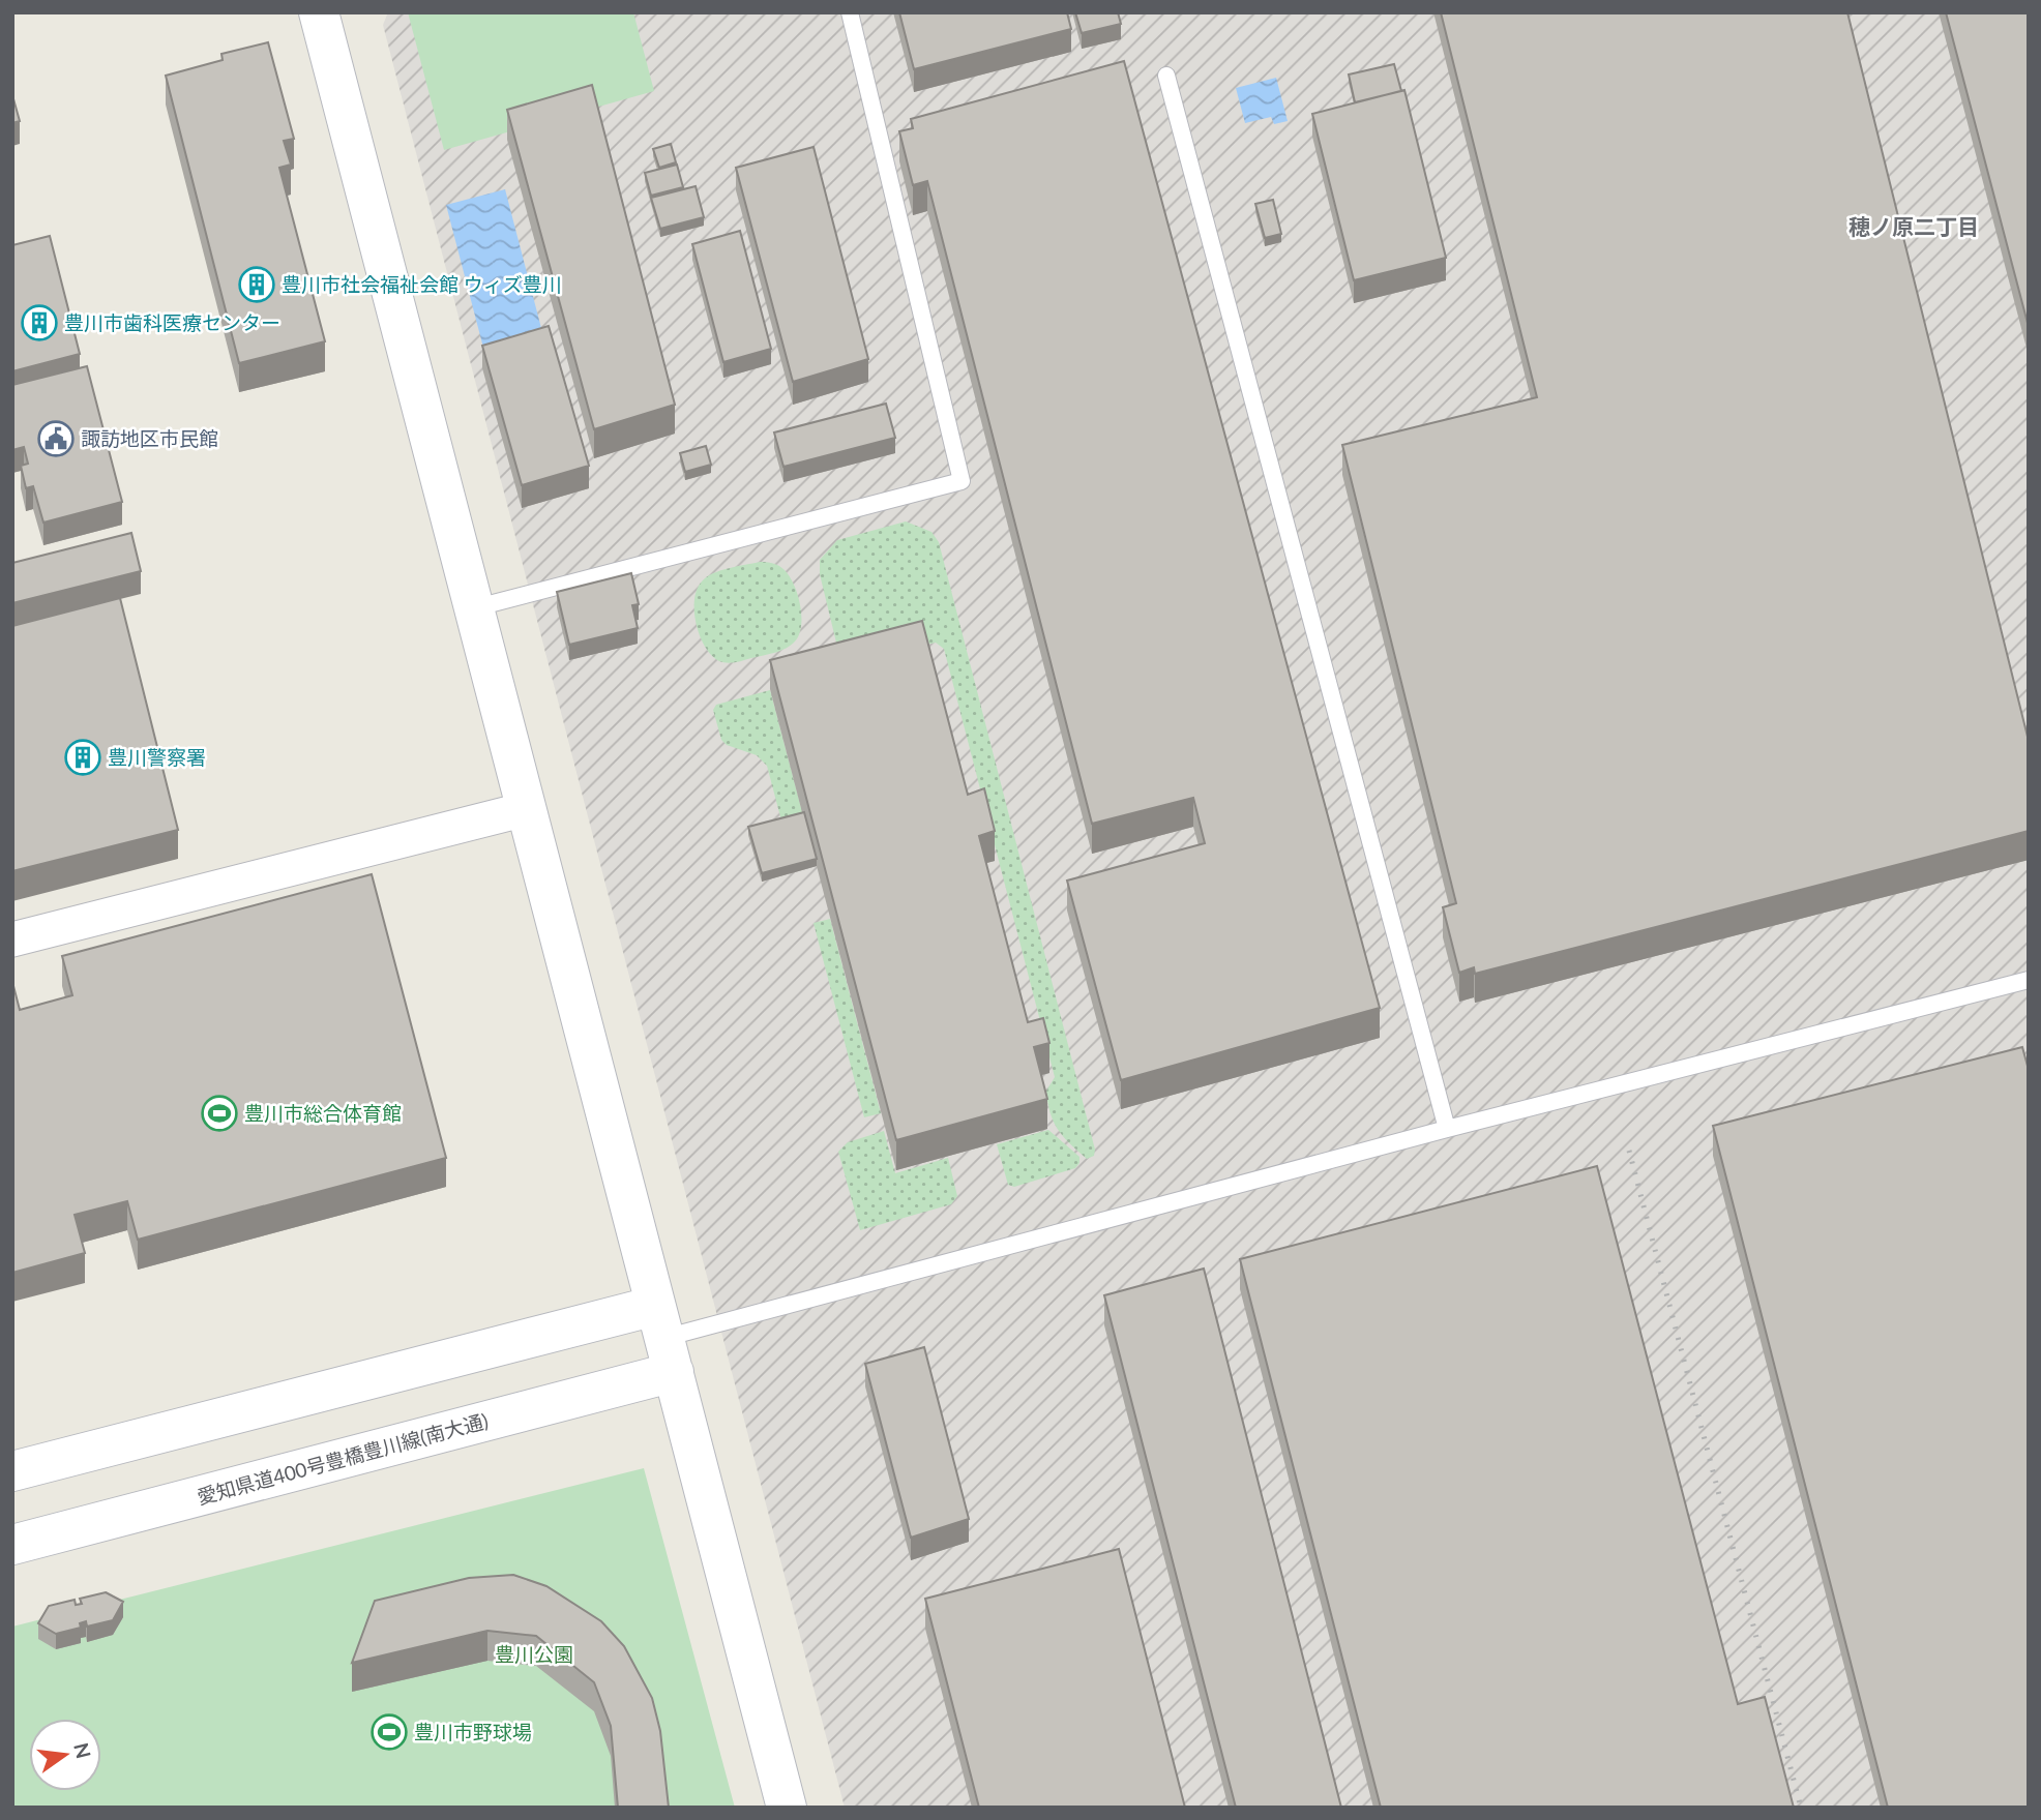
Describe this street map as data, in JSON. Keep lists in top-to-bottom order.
{
  "streets": {
    "street": ["愛知県道400号豊橋豊川線(南大通)"]
  },
  "districts": ["穂ノ原二丁目"],
  "parks": ["豊川公園"],
  "places": {
    "building": ["豊川市社会福祉会館 ウィズ豊川", "豊川市歯科医療センター", "豊川警察署"],
    "public building": ["諏訪地区市民館"],
    "sports": ["豊川市総合体育館", "豊川市野球場"]
  },
  "north": "right"
}
